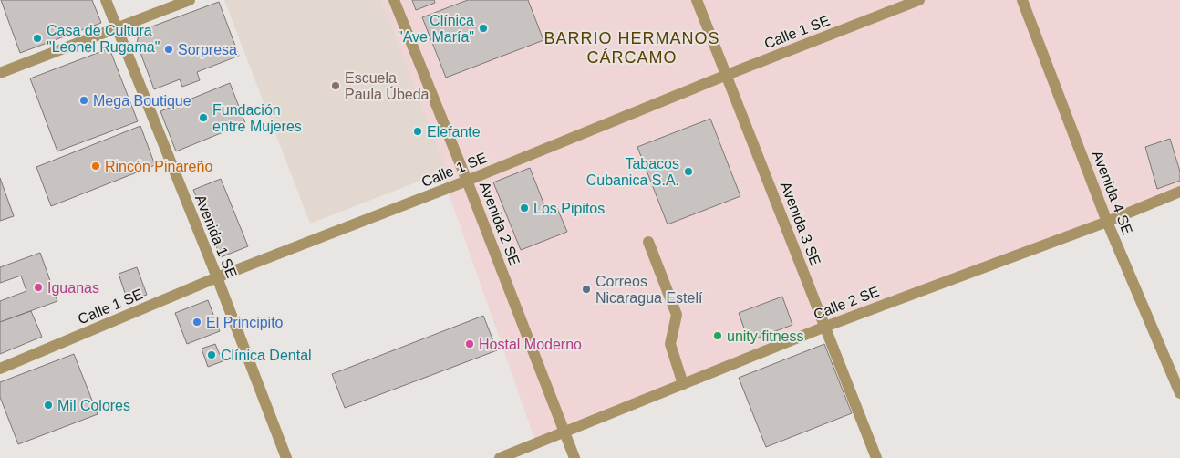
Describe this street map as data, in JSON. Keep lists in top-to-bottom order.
{
  "streets": {
    "street": [
      "Calle 1 SE",
      "Avenida 4 SE",
      "Avenida 2 SE",
      "Avenida 3 SE",
      "Avenida 1 SE",
      "Calle 2 SE"
    ]
  },
  "crossings": [
    ["Calle 1 SE", "Avenida 2 SE"],
    ["Calle 1 SE", "Avenida 3 SE"],
    ["Calle 1 SE", "Avenida 1 SE"],
    ["Avenida 4 SE", "Calle 2 SE"],
    ["Avenida 2 SE", "Calle 2 SE"],
    ["Avenida 3 SE", "Calle 2 SE"]
  ],
  "districts": ["BARRIO HERMANOS CÁRCAMO"],
  "places": [
    "Clínica \"Ave María\"",
    "Casa de Cultura \"Leonel Rugama\"",
    "Sorpresa",
    "Escuela Paula Úbeda",
    "Mega Boutique",
    "Fundación entre Mujeres",
    "Elefante",
    "Rincón Pinareño",
    "Tabacos Cubanica S.A.",
    "Los Pipitos",
    "Iguanas",
    "Correos Nicaragua Estelí",
    "El Principito",
    "unity fitness",
    "Hostal Moderno",
    "Clínica Dental",
    "Mil Colores"
  ]
}
